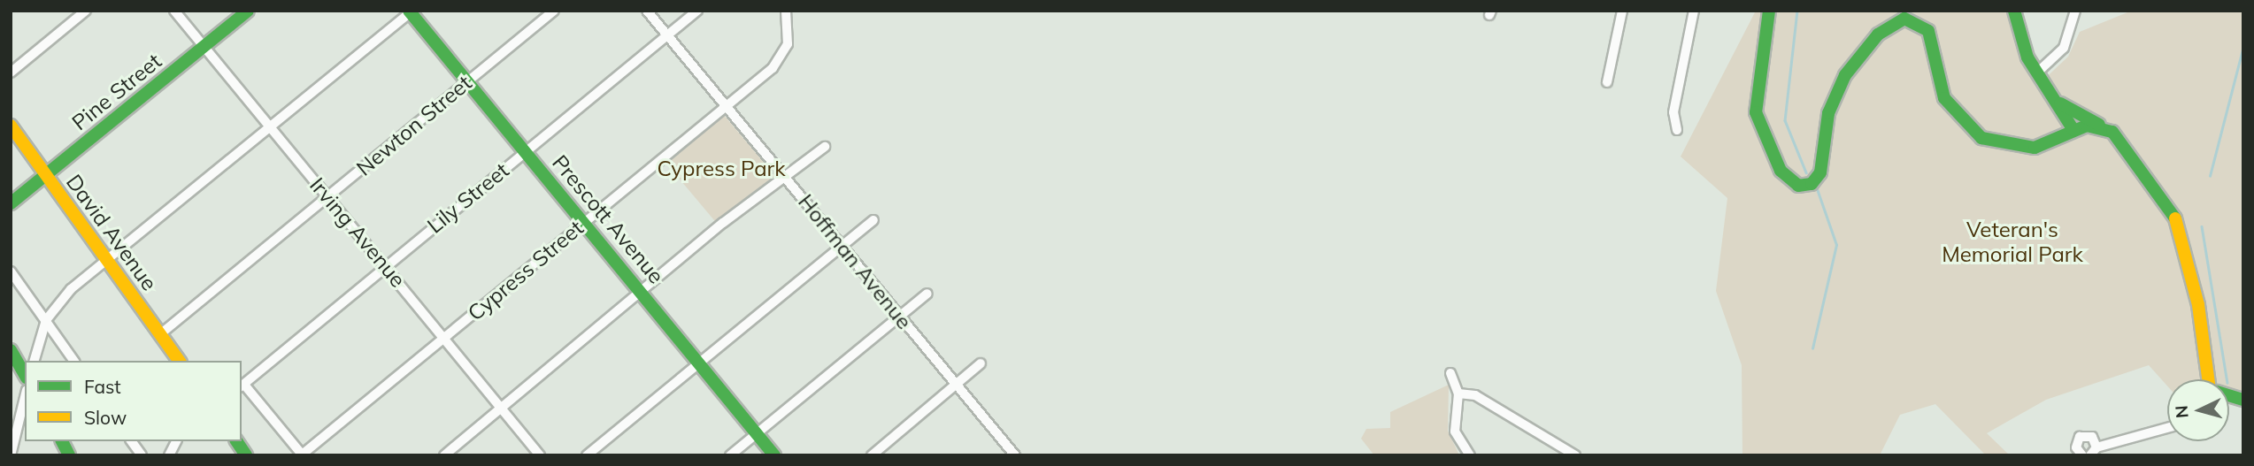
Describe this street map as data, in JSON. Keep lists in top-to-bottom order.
{
  "streets": {
    "street": [
      "Pine Street",
      "Newton Street",
      "Lily Street",
      "Prescott Avenue",
      "David Avenue",
      "Irving Avenue",
      "Hoffman Avenue",
      "Cypress Street"
    ]
  },
  "crossings": [
    ["Pine Street", "David Avenue"],
    ["Pine Street", "Irving Avenue"],
    ["Newton Street", "Prescott Avenue"],
    ["Newton Street", "David Avenue"],
    ["Newton Street", "Irving Avenue"],
    ["Lily Street", "Prescott Avenue"],
    ["Lily Street", "Irving Avenue"],
    ["Lily Street", "Hoffman Avenue"],
    ["Prescott Avenue", "Cypress Street"],
    ["Irving Avenue", "Cypress Street"],
    ["Hoffman Avenue", "Cypress Street"]
  ],
  "parks": ["Cypress Park", "Veteran's Memorial Park"],
  "legend": ["Fast", "Slow"],
  "north": "left"
}
